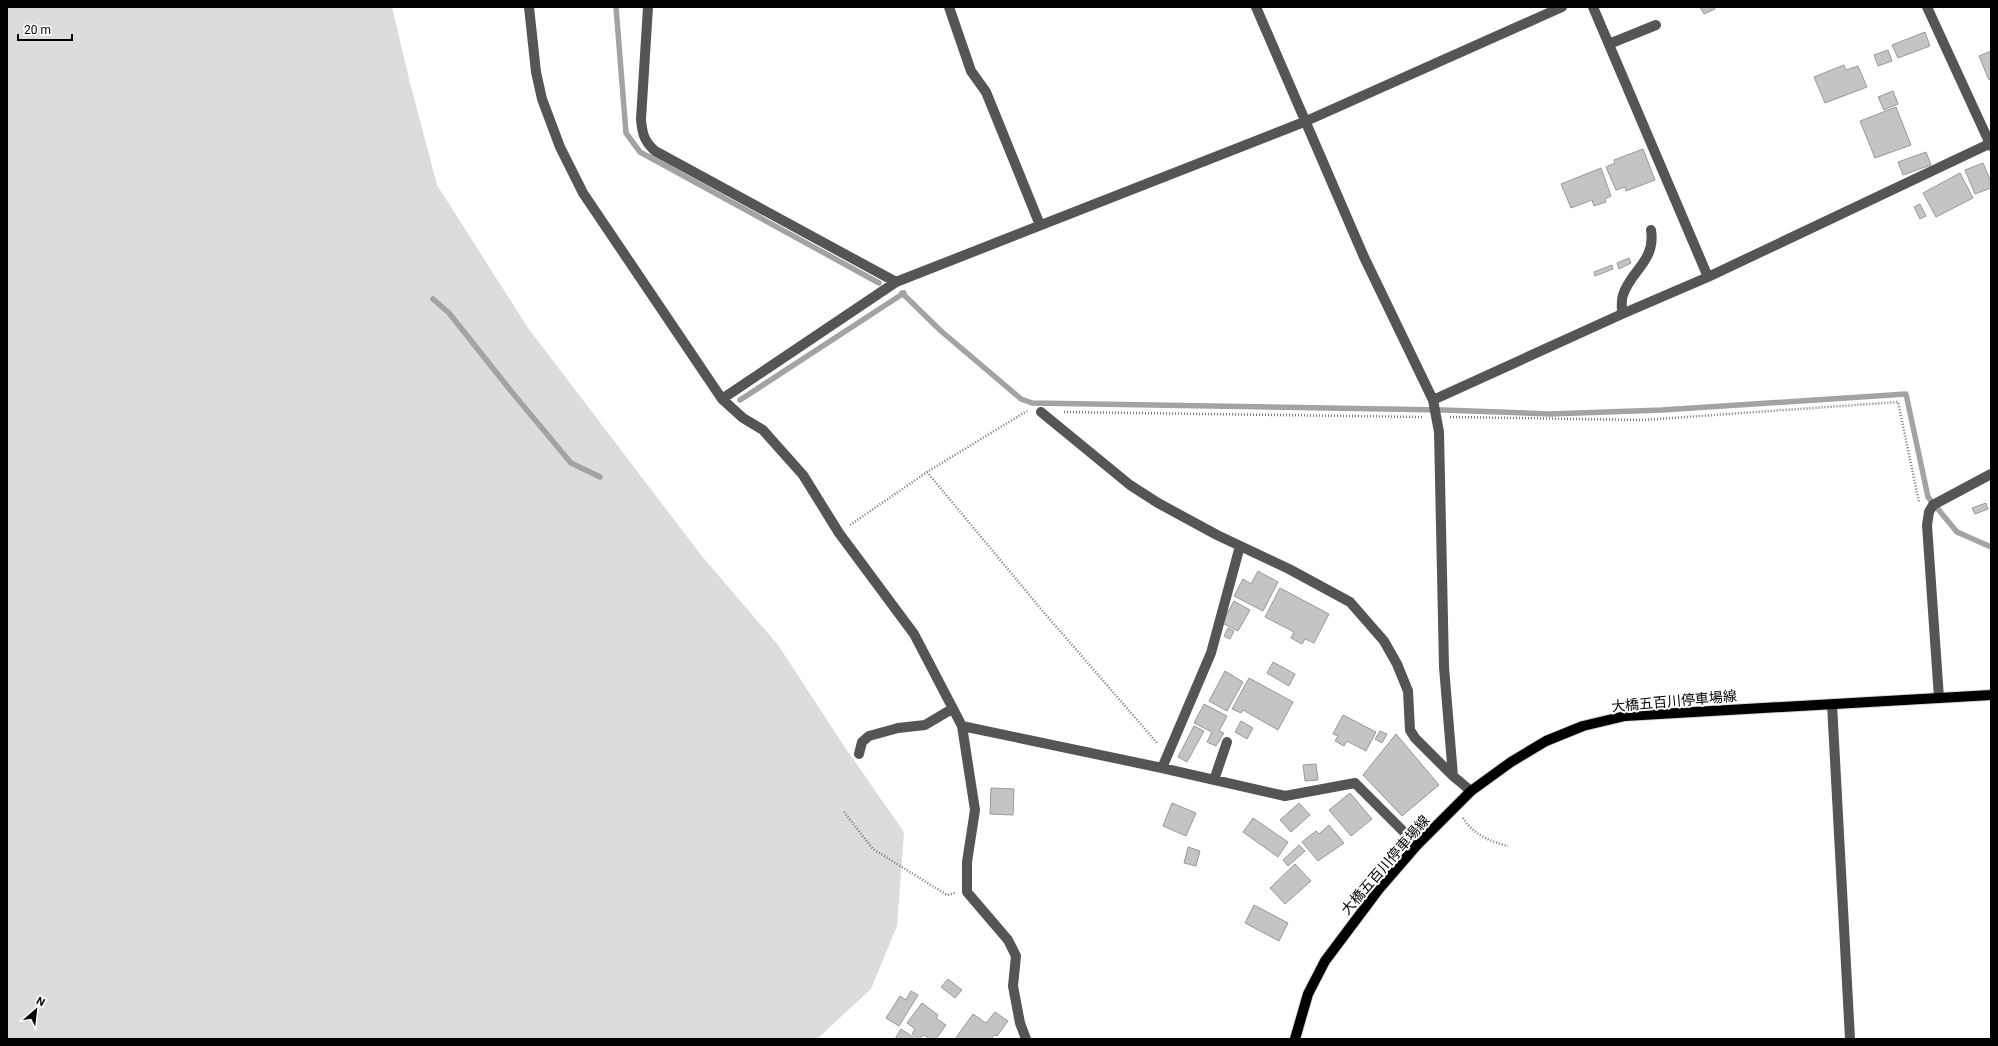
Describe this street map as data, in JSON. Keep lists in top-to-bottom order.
{
  "streets": {
    "main road": ["大橋五百川停車場線"]
  },
  "scale_bar": "20 m",
  "north": "top right"
}
